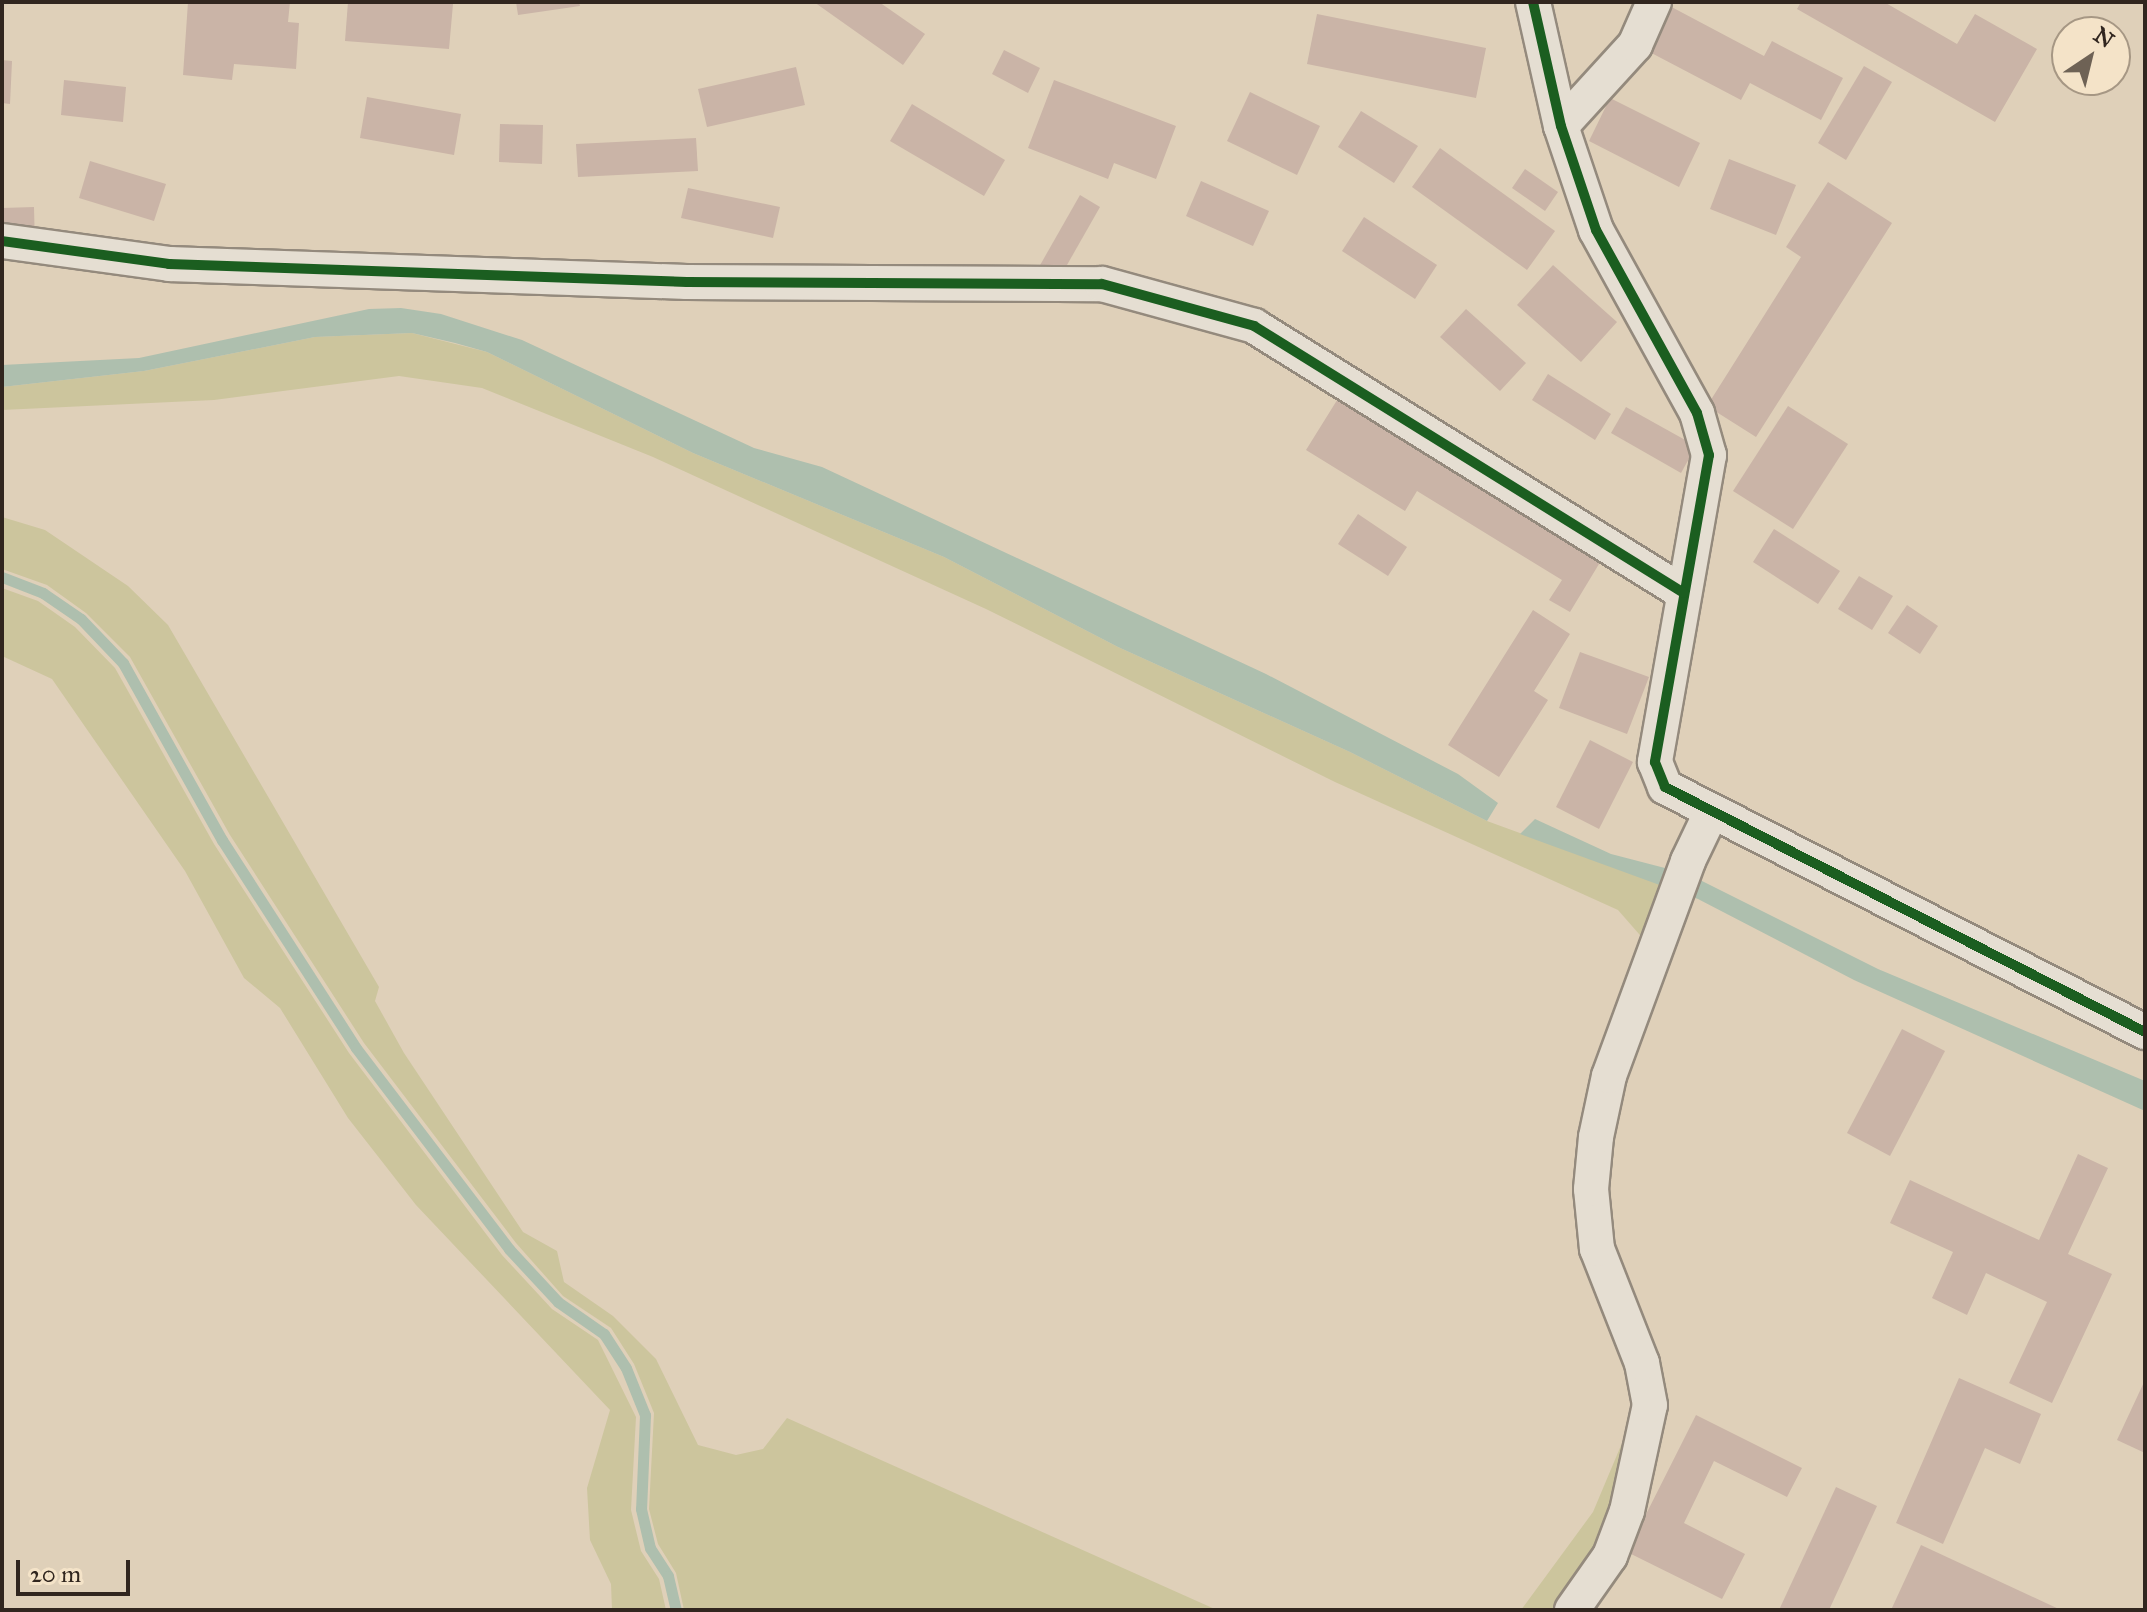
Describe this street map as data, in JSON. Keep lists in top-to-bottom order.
{
  "scale_bar": "20 m",
  "north": "top right"
}
